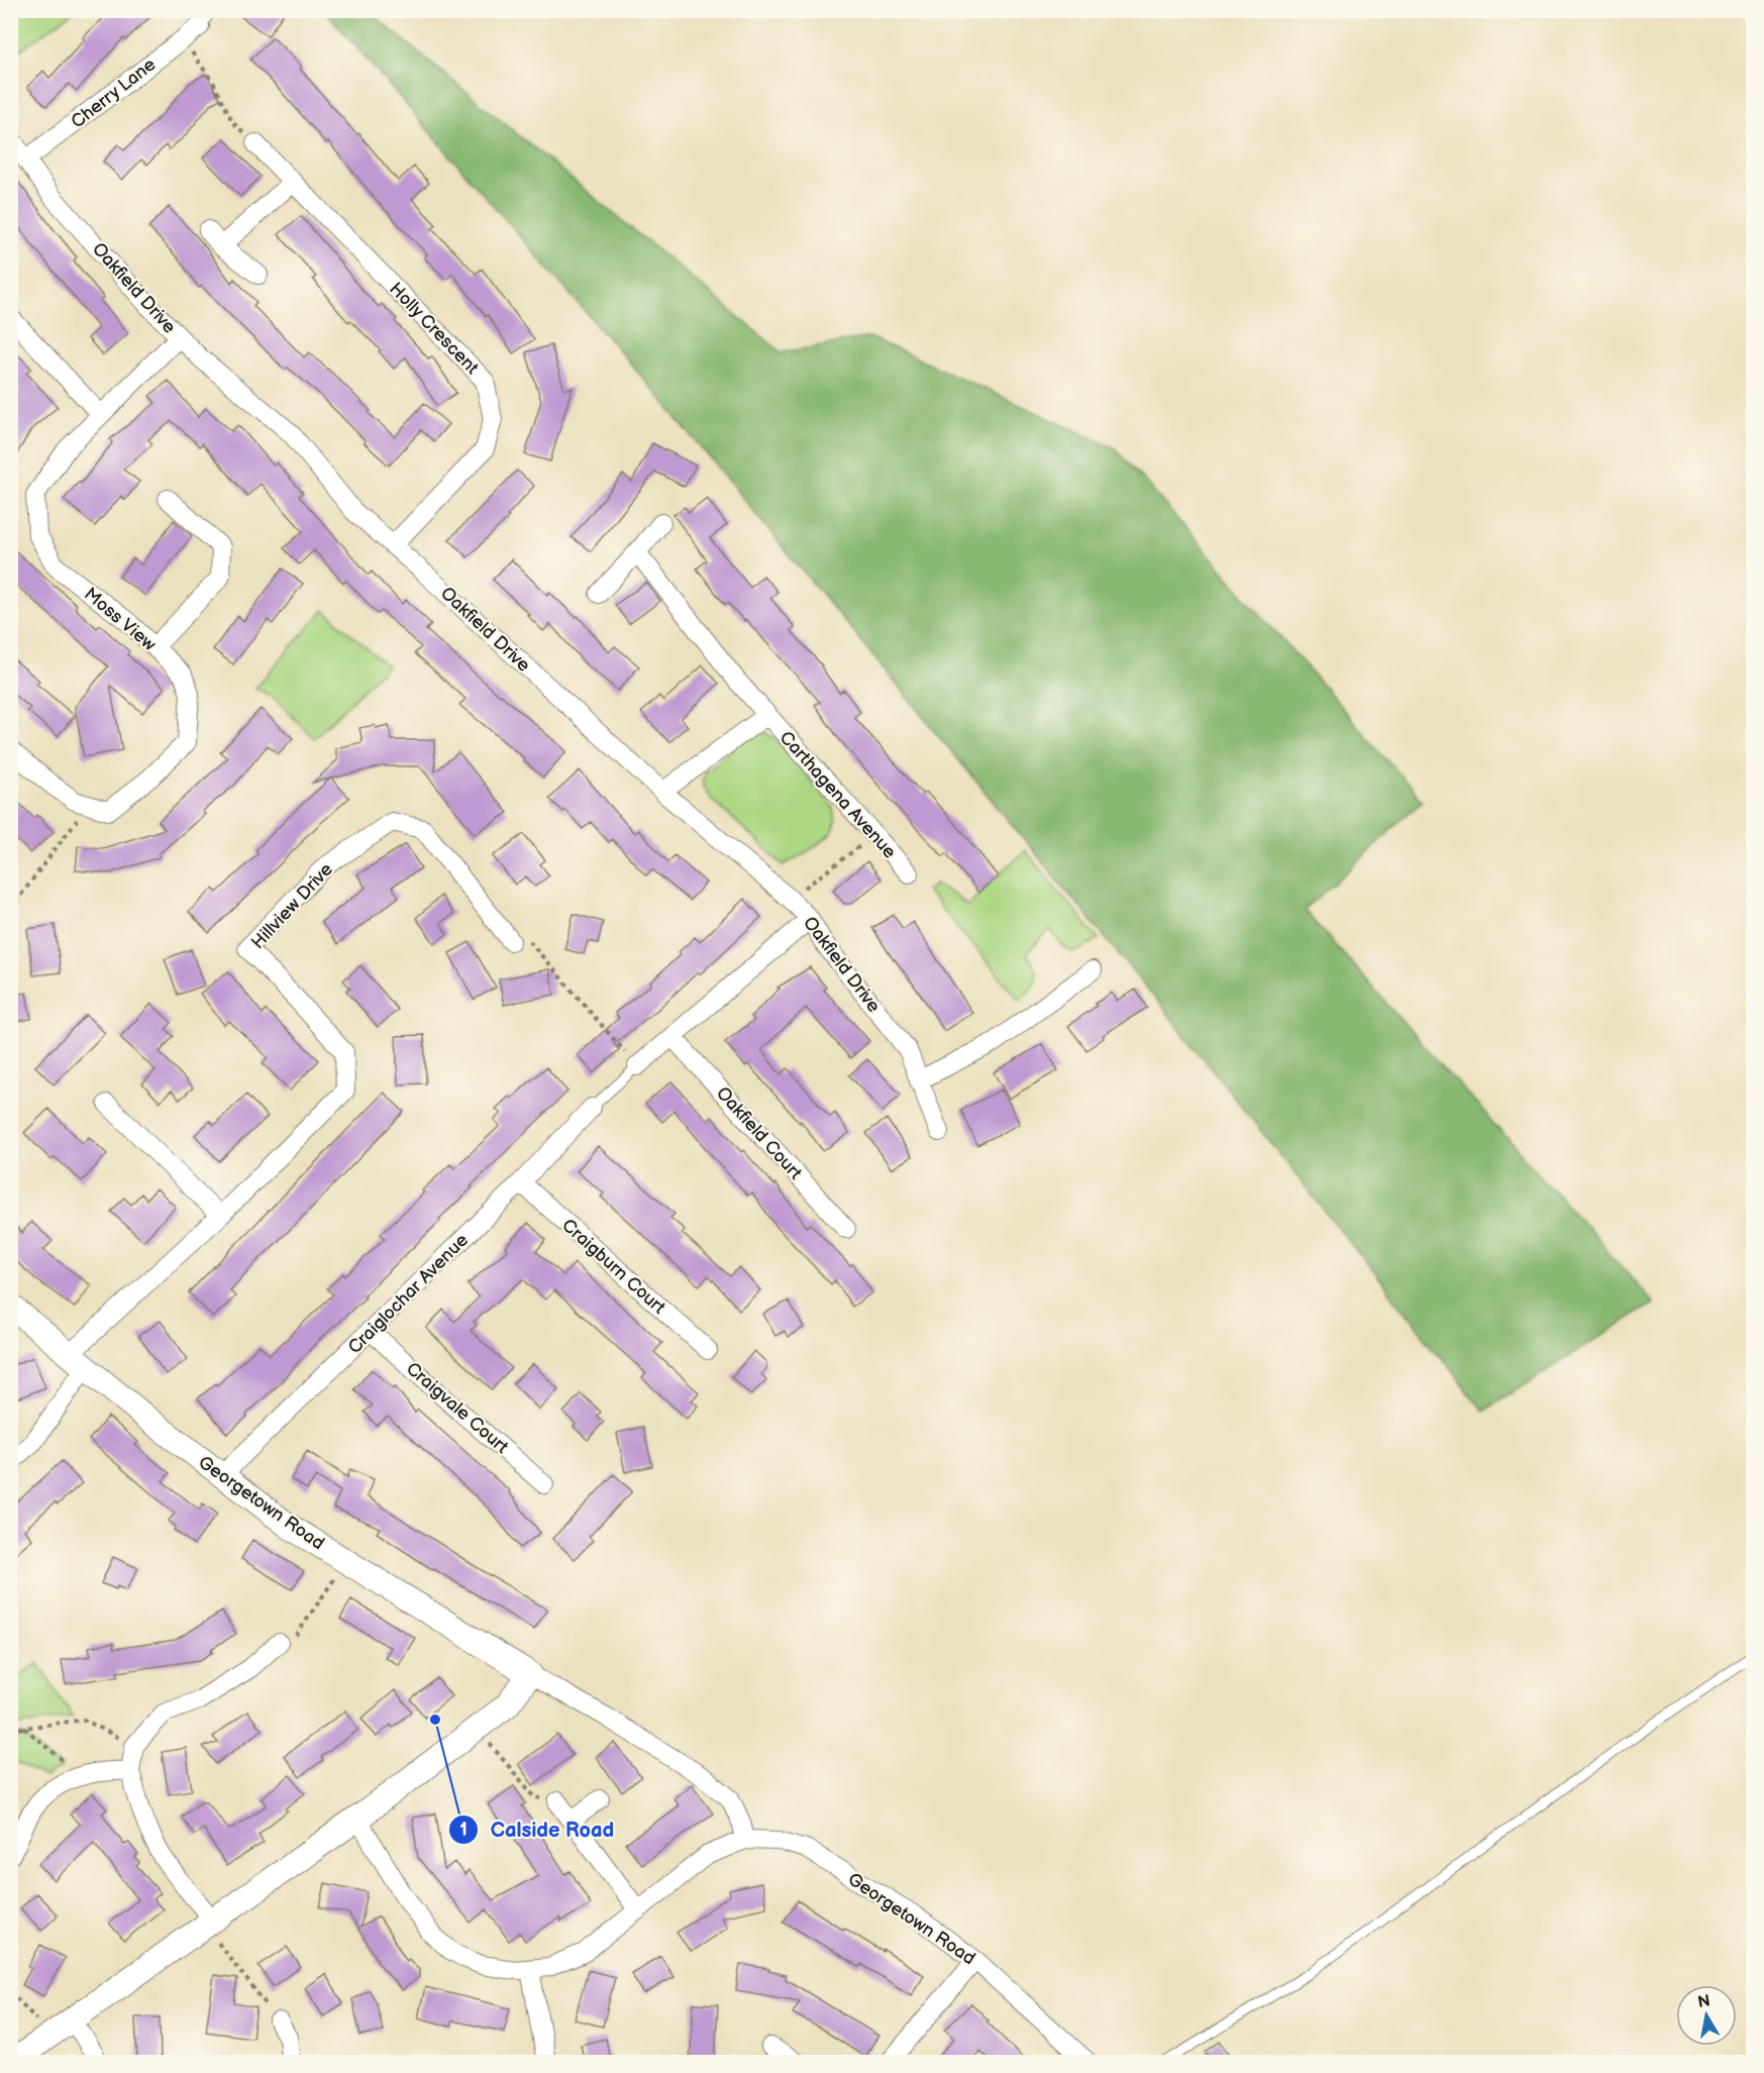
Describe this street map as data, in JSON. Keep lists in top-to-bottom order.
{
  "streets": {
    "street": [
      "Cherry Lane",
      "Oakfield Drive",
      "Holly Crescent",
      "Moss View",
      "Carthagena Avenue",
      "Hillview Drive",
      "Oakfield Court",
      "Craigburn Court",
      "Craiglochar Avenue",
      "Craigvale Court",
      "Georgetown Road"
    ]
  },
  "crossings": [
    ["Cherry Lane", "Oakfield Drive"],
    ["Oakfield Drive", "Holly Crescent"],
    ["Oakfield Drive", "Moss View"],
    ["Oakfield Drive", "Carthagena Avenue"],
    ["Hillview Drive", "Georgetown Road"],
    ["Craigburn Court", "Craiglochar Avenue"],
    ["Craiglochar Avenue", "Craigvale Court"],
    ["Craiglochar Avenue", "Georgetown Road"]
  ],
  "places": ["Calside Road"],
  "north": "top"
}
